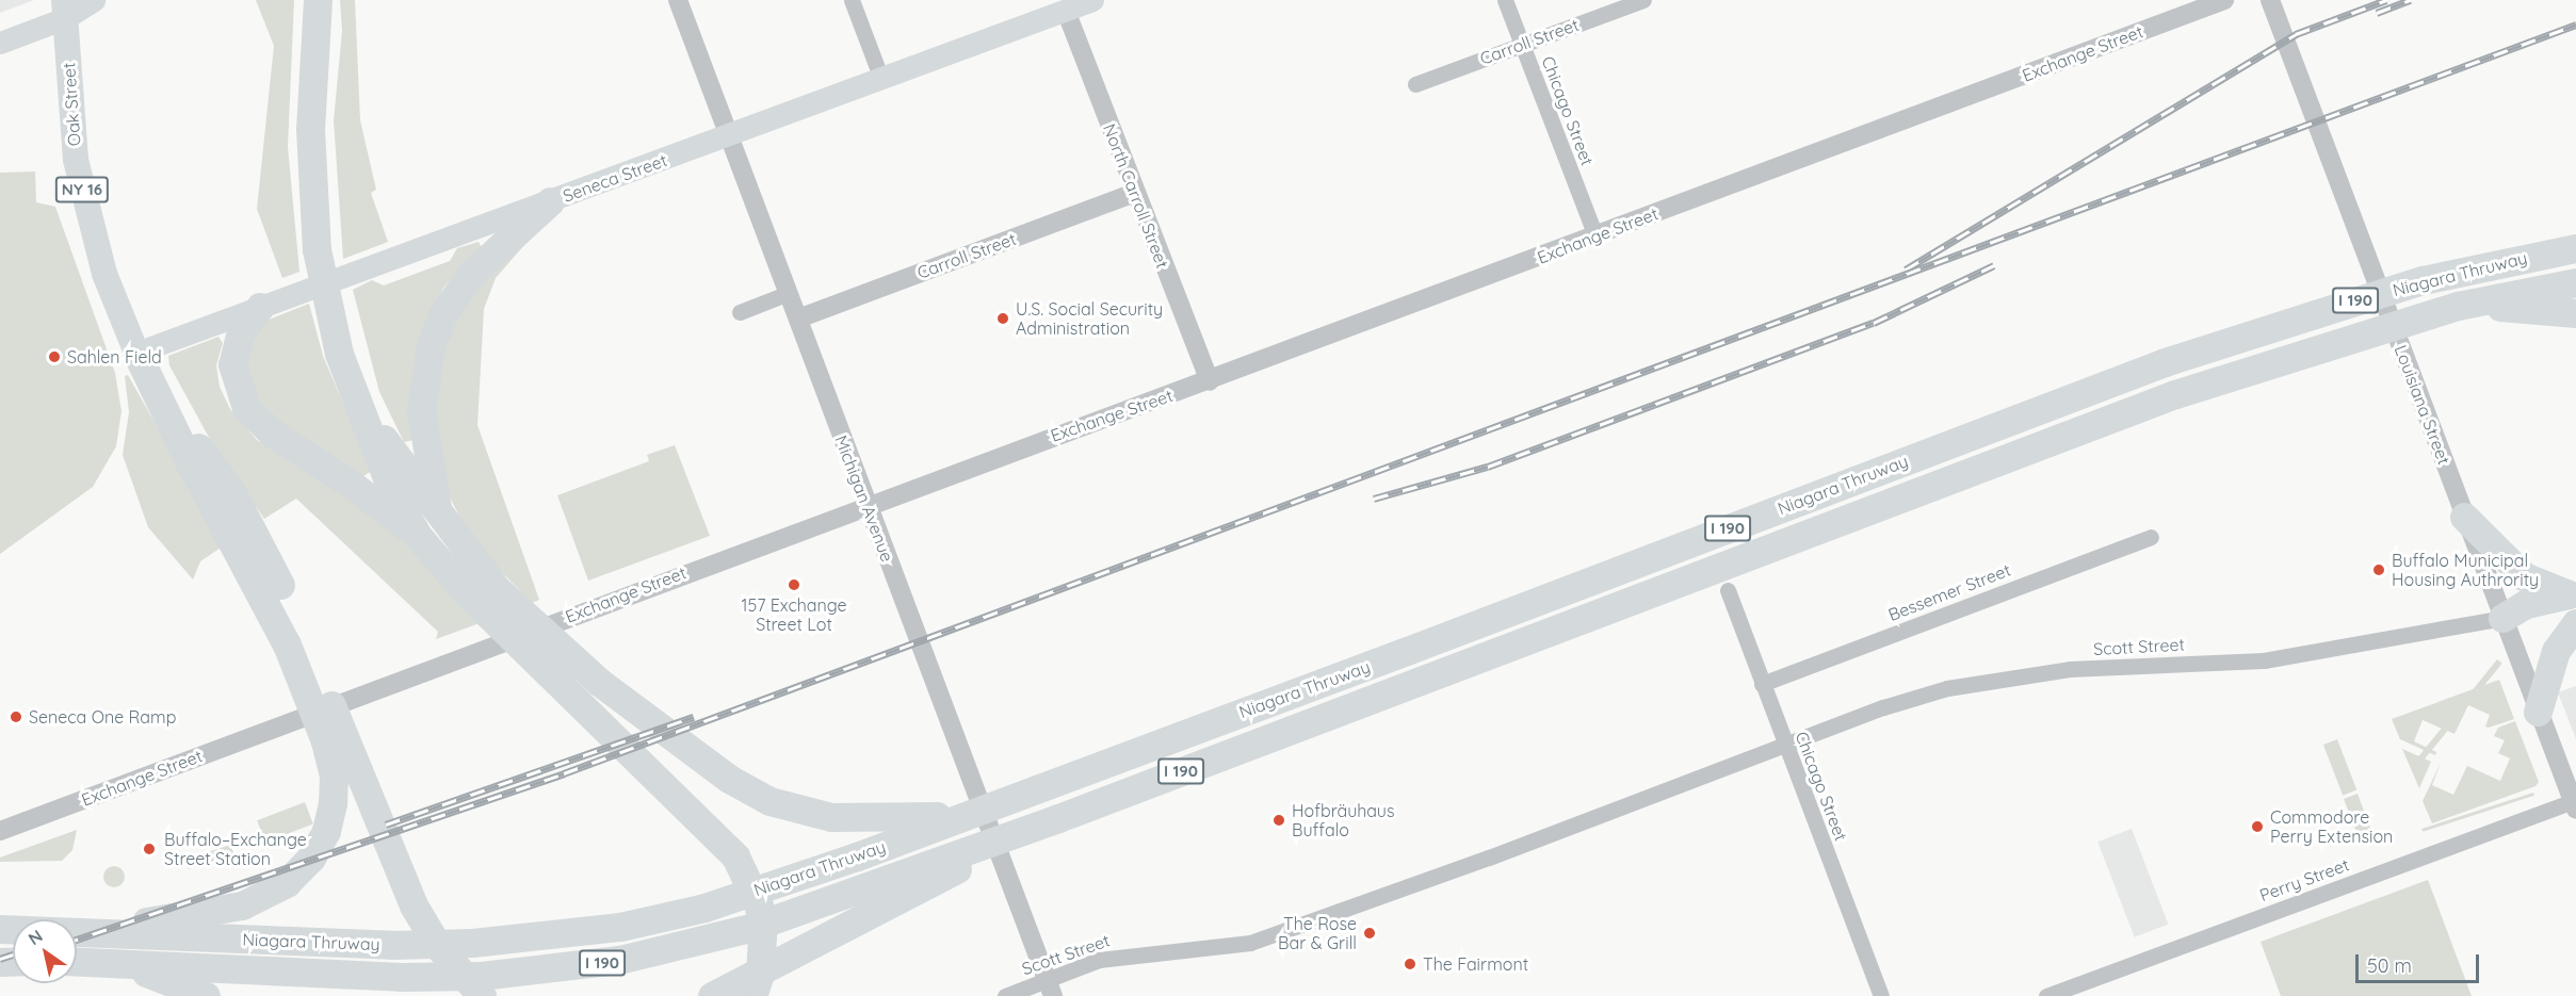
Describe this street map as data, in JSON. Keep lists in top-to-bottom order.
{
  "streets": {
    "highway": [
      "Oak Street",
      "NY 16",
      "Niagara Thruway",
      "I 190"
    ],
    "main road": ["Seneca Street"],
    "street": [
      "Carroll Street",
      "Exchange Street",
      "Chicago Street",
      "North Carroll Street",
      "Louisiana Street",
      "Michigan Avenue",
      "Bessemer Street",
      "Scott Street",
      "Perry Street"
    ]
  },
  "crossings": [
    ["Carroll Street", "Chicago Street"],
    ["Carroll Street", "North Carroll Street"],
    ["Carroll Street", "Michigan Avenue"],
    ["Exchange Street", "Chicago Street"],
    ["Exchange Street", "North Carroll Street"],
    ["Oak Street", "Seneca Street"],
    ["Chicago Street", "Bessemer Street"],
    ["Chicago Street", "Scott Street"],
    ["Seneca Street", "North Carroll Street"],
    ["Seneca Street", "Michigan Avenue"],
    ["Louisiana Street", "Scott Street"],
    ["Louisiana Street", "Perry Street"],
    ["Michigan Avenue", "Scott Street"]
  ],
  "places": [
    "U.S. Social Security Administration",
    "Sahlen Field",
    "Buffalo Municipal Housing Authrority",
    "157 Exchange Street Lot",
    "Seneca One Ramp",
    "Hofbräuhaus Buffalo",
    "Commodore Perry Extension",
    "Buffalo–Exchange Street Station",
    "The Rose Bar & Grill",
    "The Fairmont"
  ],
  "scale_bar": "50 m",
  "north": "top left"
}
